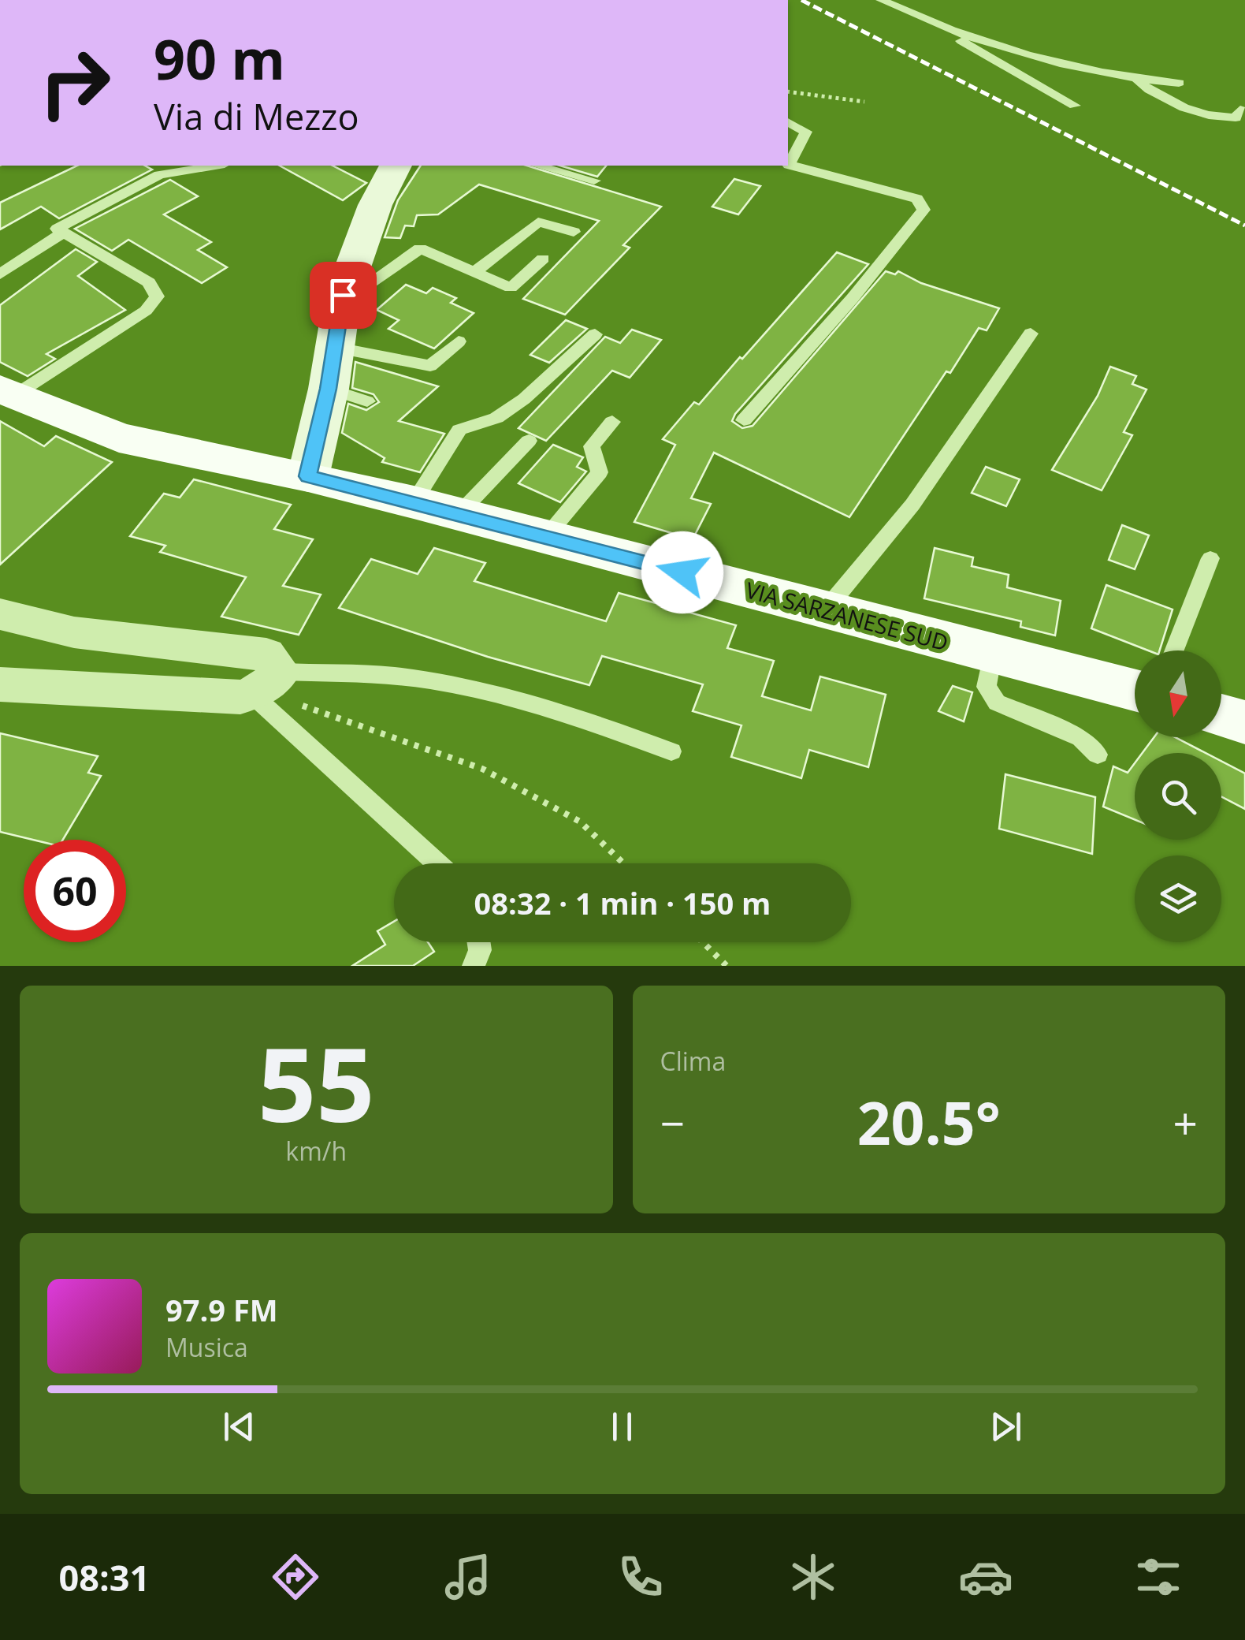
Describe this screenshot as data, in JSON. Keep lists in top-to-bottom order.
{
  "streets": {
    "main road": ["VIA SARZANESE SUD"]
  },
  "north": "bottom",
  "page": {
    "turn": ["90 m", "Via di Mezzo"],
    "limit": "60",
    "trip": "08:32 · 1 min · 150 m",
    "tile": [
      ["55", "km/h"],
      "Clima"
    ],
    "heat": ["−", "20.5°", "+"],
    "song": ["97.9 FM", "Musica"],
    "tabs": "08:31"
  }
}
